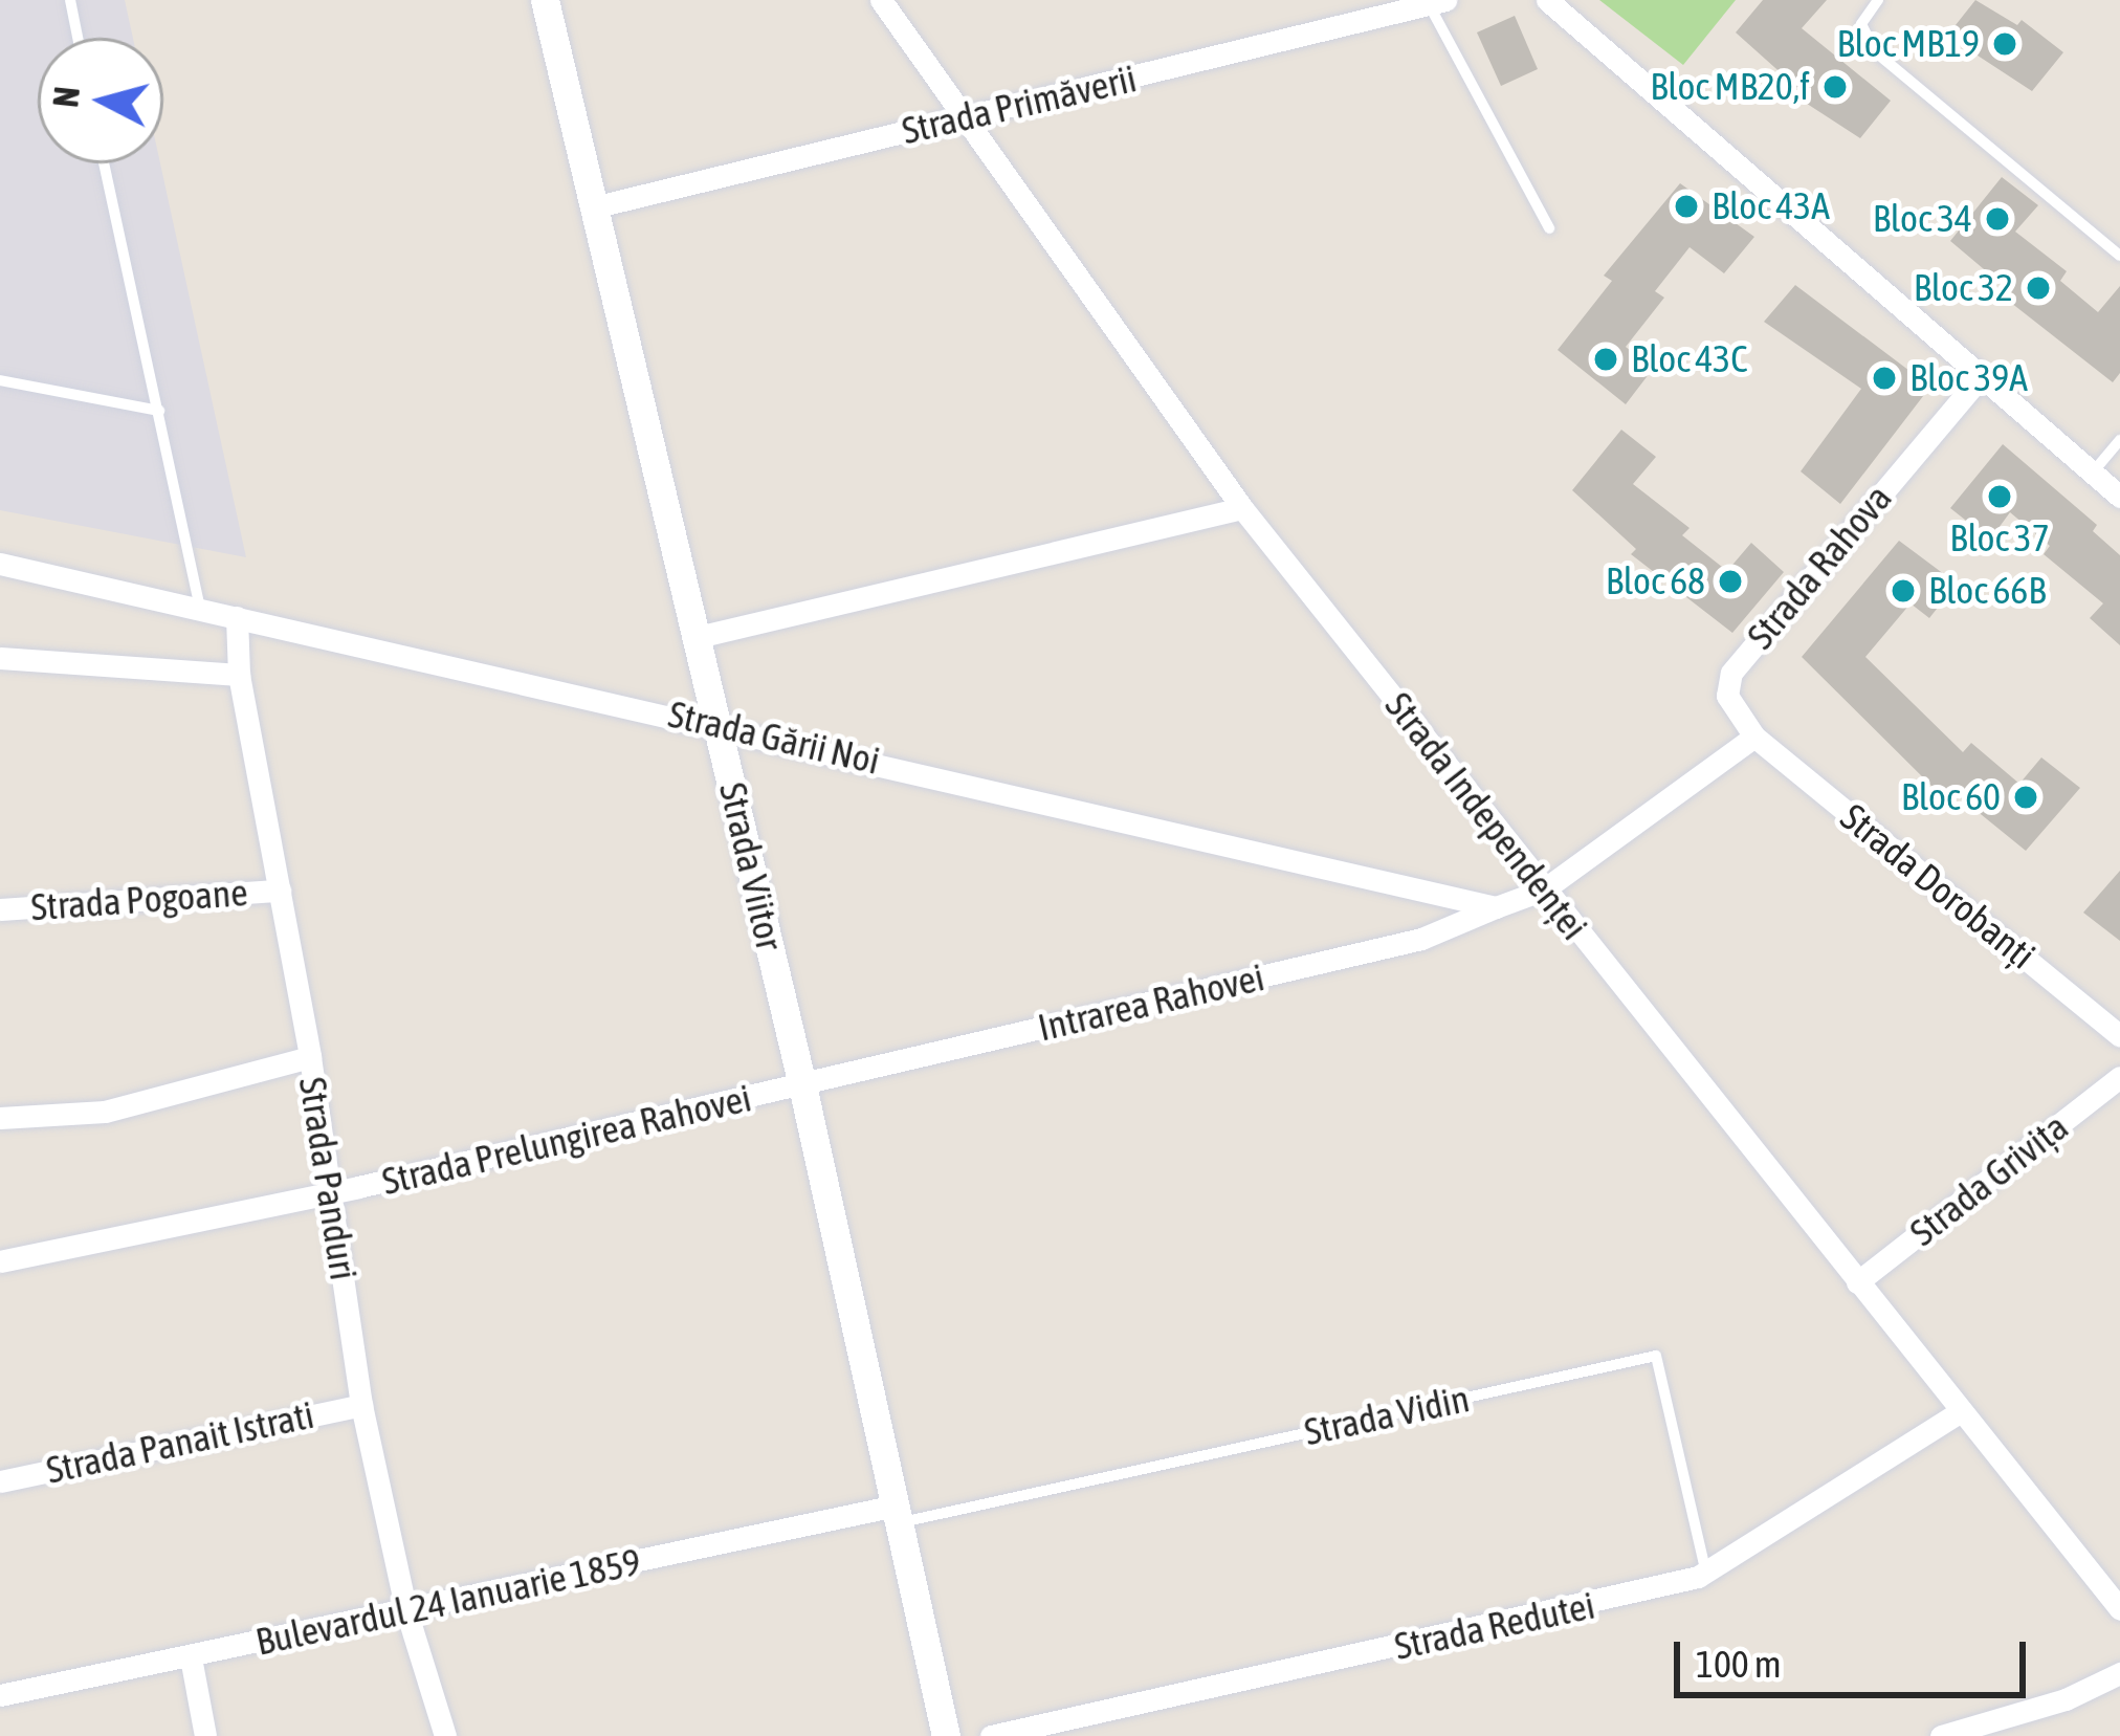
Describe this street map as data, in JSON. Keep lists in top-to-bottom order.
{
  "streets": {
    "street": [
      "Strada Primăverii",
      "Strada Rahova",
      "Strada Gării Noi",
      "Strada Independenței",
      "Strada Viitor",
      "Strada Dorobanți",
      "Strada Pogoane",
      "Intrarea Rahovei",
      "Strada Prelungirea Rahovei",
      "Strada Panduri",
      "Strada Grivița",
      "Strada Panait Istrati",
      "Bulevardul 24 Ianuarie 1859",
      "Strada Redutei"
    ],
    "lane": ["Strada Vidin"]
  },
  "crossings": [
    ["Strada Primăverii", "Strada Independenței"],
    ["Strada Primăverii", "Strada Viitor"],
    ["Strada Rahova", "Strada Dorobanți"],
    ["Strada Gării Noi", "Strada Viitor"],
    ["Strada Gării Noi", "Intrarea Rahovei"],
    ["Strada Gării Noi", "Strada Panduri"],
    ["Strada Independenței", "Strada Grivița"],
    ["Strada Independenței", "Strada Redutei"],
    ["Strada Viitor", "Intrarea Rahovei"],
    ["Strada Viitor", "Strada Prelungirea Rahovei"],
    ["Strada Viitor", "Strada Vidin"],
    ["Strada Viitor", "Bulevardul 24 Ianuarie 1859"],
    ["Strada Pogoane", "Strada Panduri"],
    ["Intrarea Rahovei", "Strada Prelungirea Rahovei"],
    ["Strada Prelungirea Rahovei", "Strada Panduri"],
    ["Strada Panduri", "Strada Panait Istrati"],
    ["Strada Panduri", "Bulevardul 24 Ianuarie 1859"],
    ["Strada Vidin", "Bulevardul 24 Ianuarie 1859"],
    ["Strada Vidin", "Strada Redutei"]
  ],
  "places": [
    "Bloc MB19",
    "Bloc MB20,f",
    "Bloc 43A",
    "Bloc 34",
    "Bloc 32",
    "Bloc 43C",
    "Bloc 39A",
    "Bloc 37",
    "Bloc 68",
    "Bloc 66B",
    "Bloc 60"
  ],
  "scale_bar": "100 m",
  "north": "left"
}
